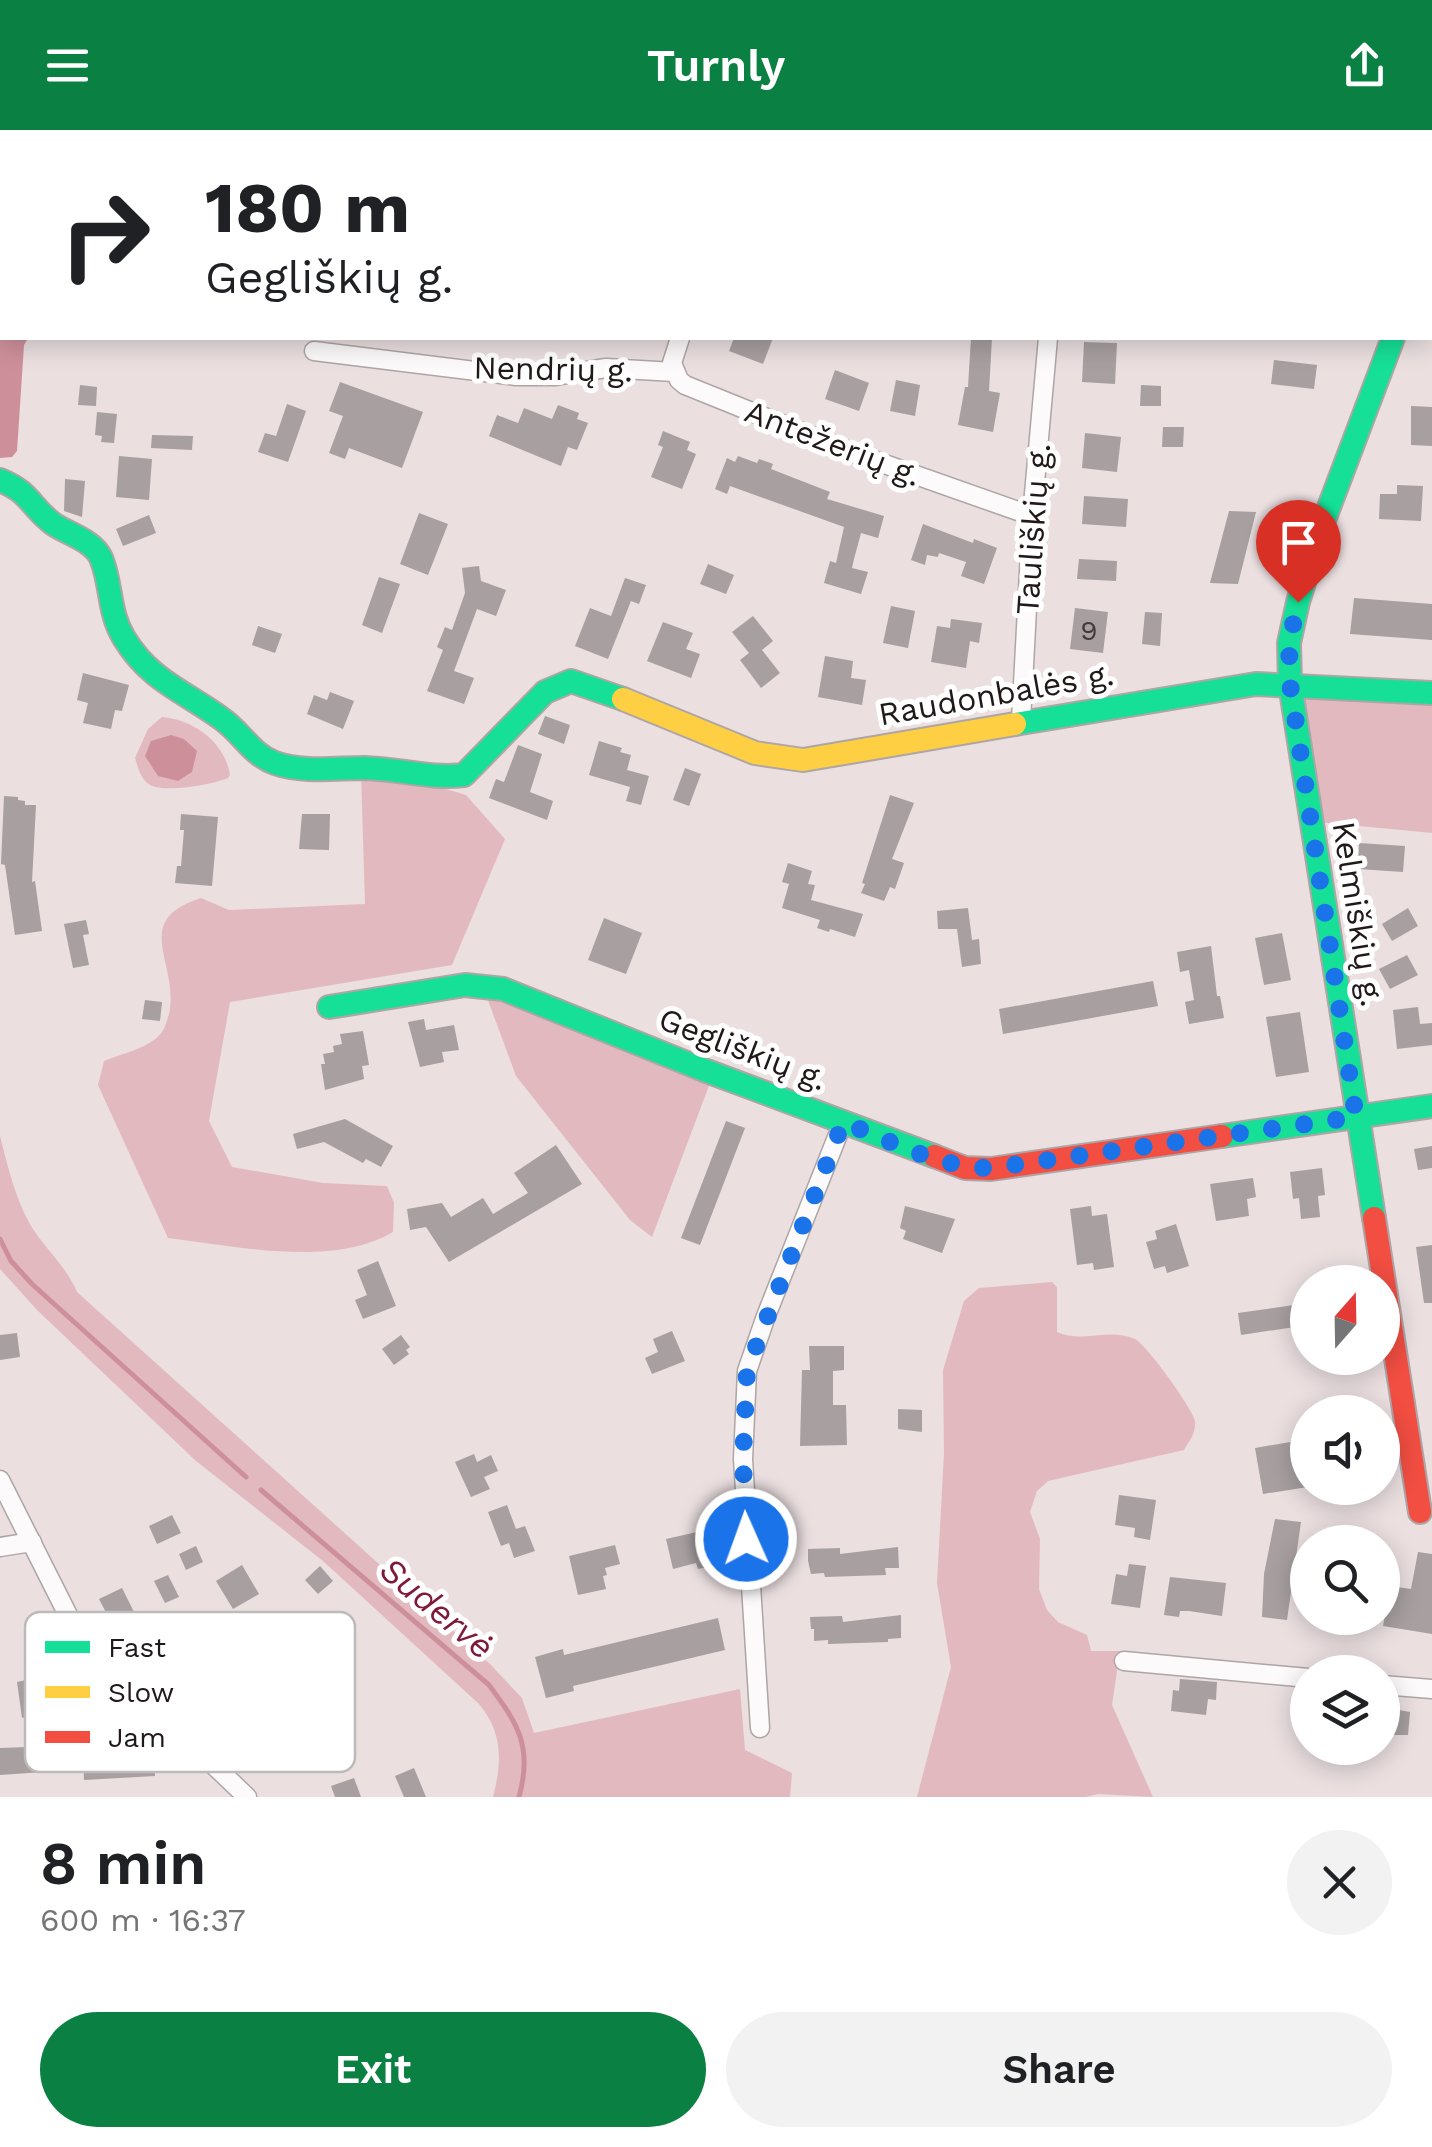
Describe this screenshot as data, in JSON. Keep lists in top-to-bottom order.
{
  "streets": {
    "street": [
      "Nendrių g.",
      "Antežerių g.",
      "Tauliškių g.",
      "Raudonbalės g.",
      "Kelmiškių g.",
      "Gegliškių g."
    ]
  },
  "crossings": [
    ["Nendrių g.", "Antežerių g."],
    ["Antežerių g.", "Tauliškių g."],
    ["Tauliškių g.", "Raudonbalės g."],
    ["Raudonbalės g.", "Kelmiškių g."],
    ["Kelmiškių g.", "Gegliškių g."]
  ],
  "water": ["Sudervė"],
  "house_numbers": ["9"],
  "legend": ["Fast", "Slow", "Jam"],
  "north": "top",
  "page": {
    "header": "Turnly",
    "turn": ["180 m", "Gegliškių g."],
    "heading": ["8 min", "600 m · 16:37"],
    "buttons": ["Exit", "Share"]
  }
}
